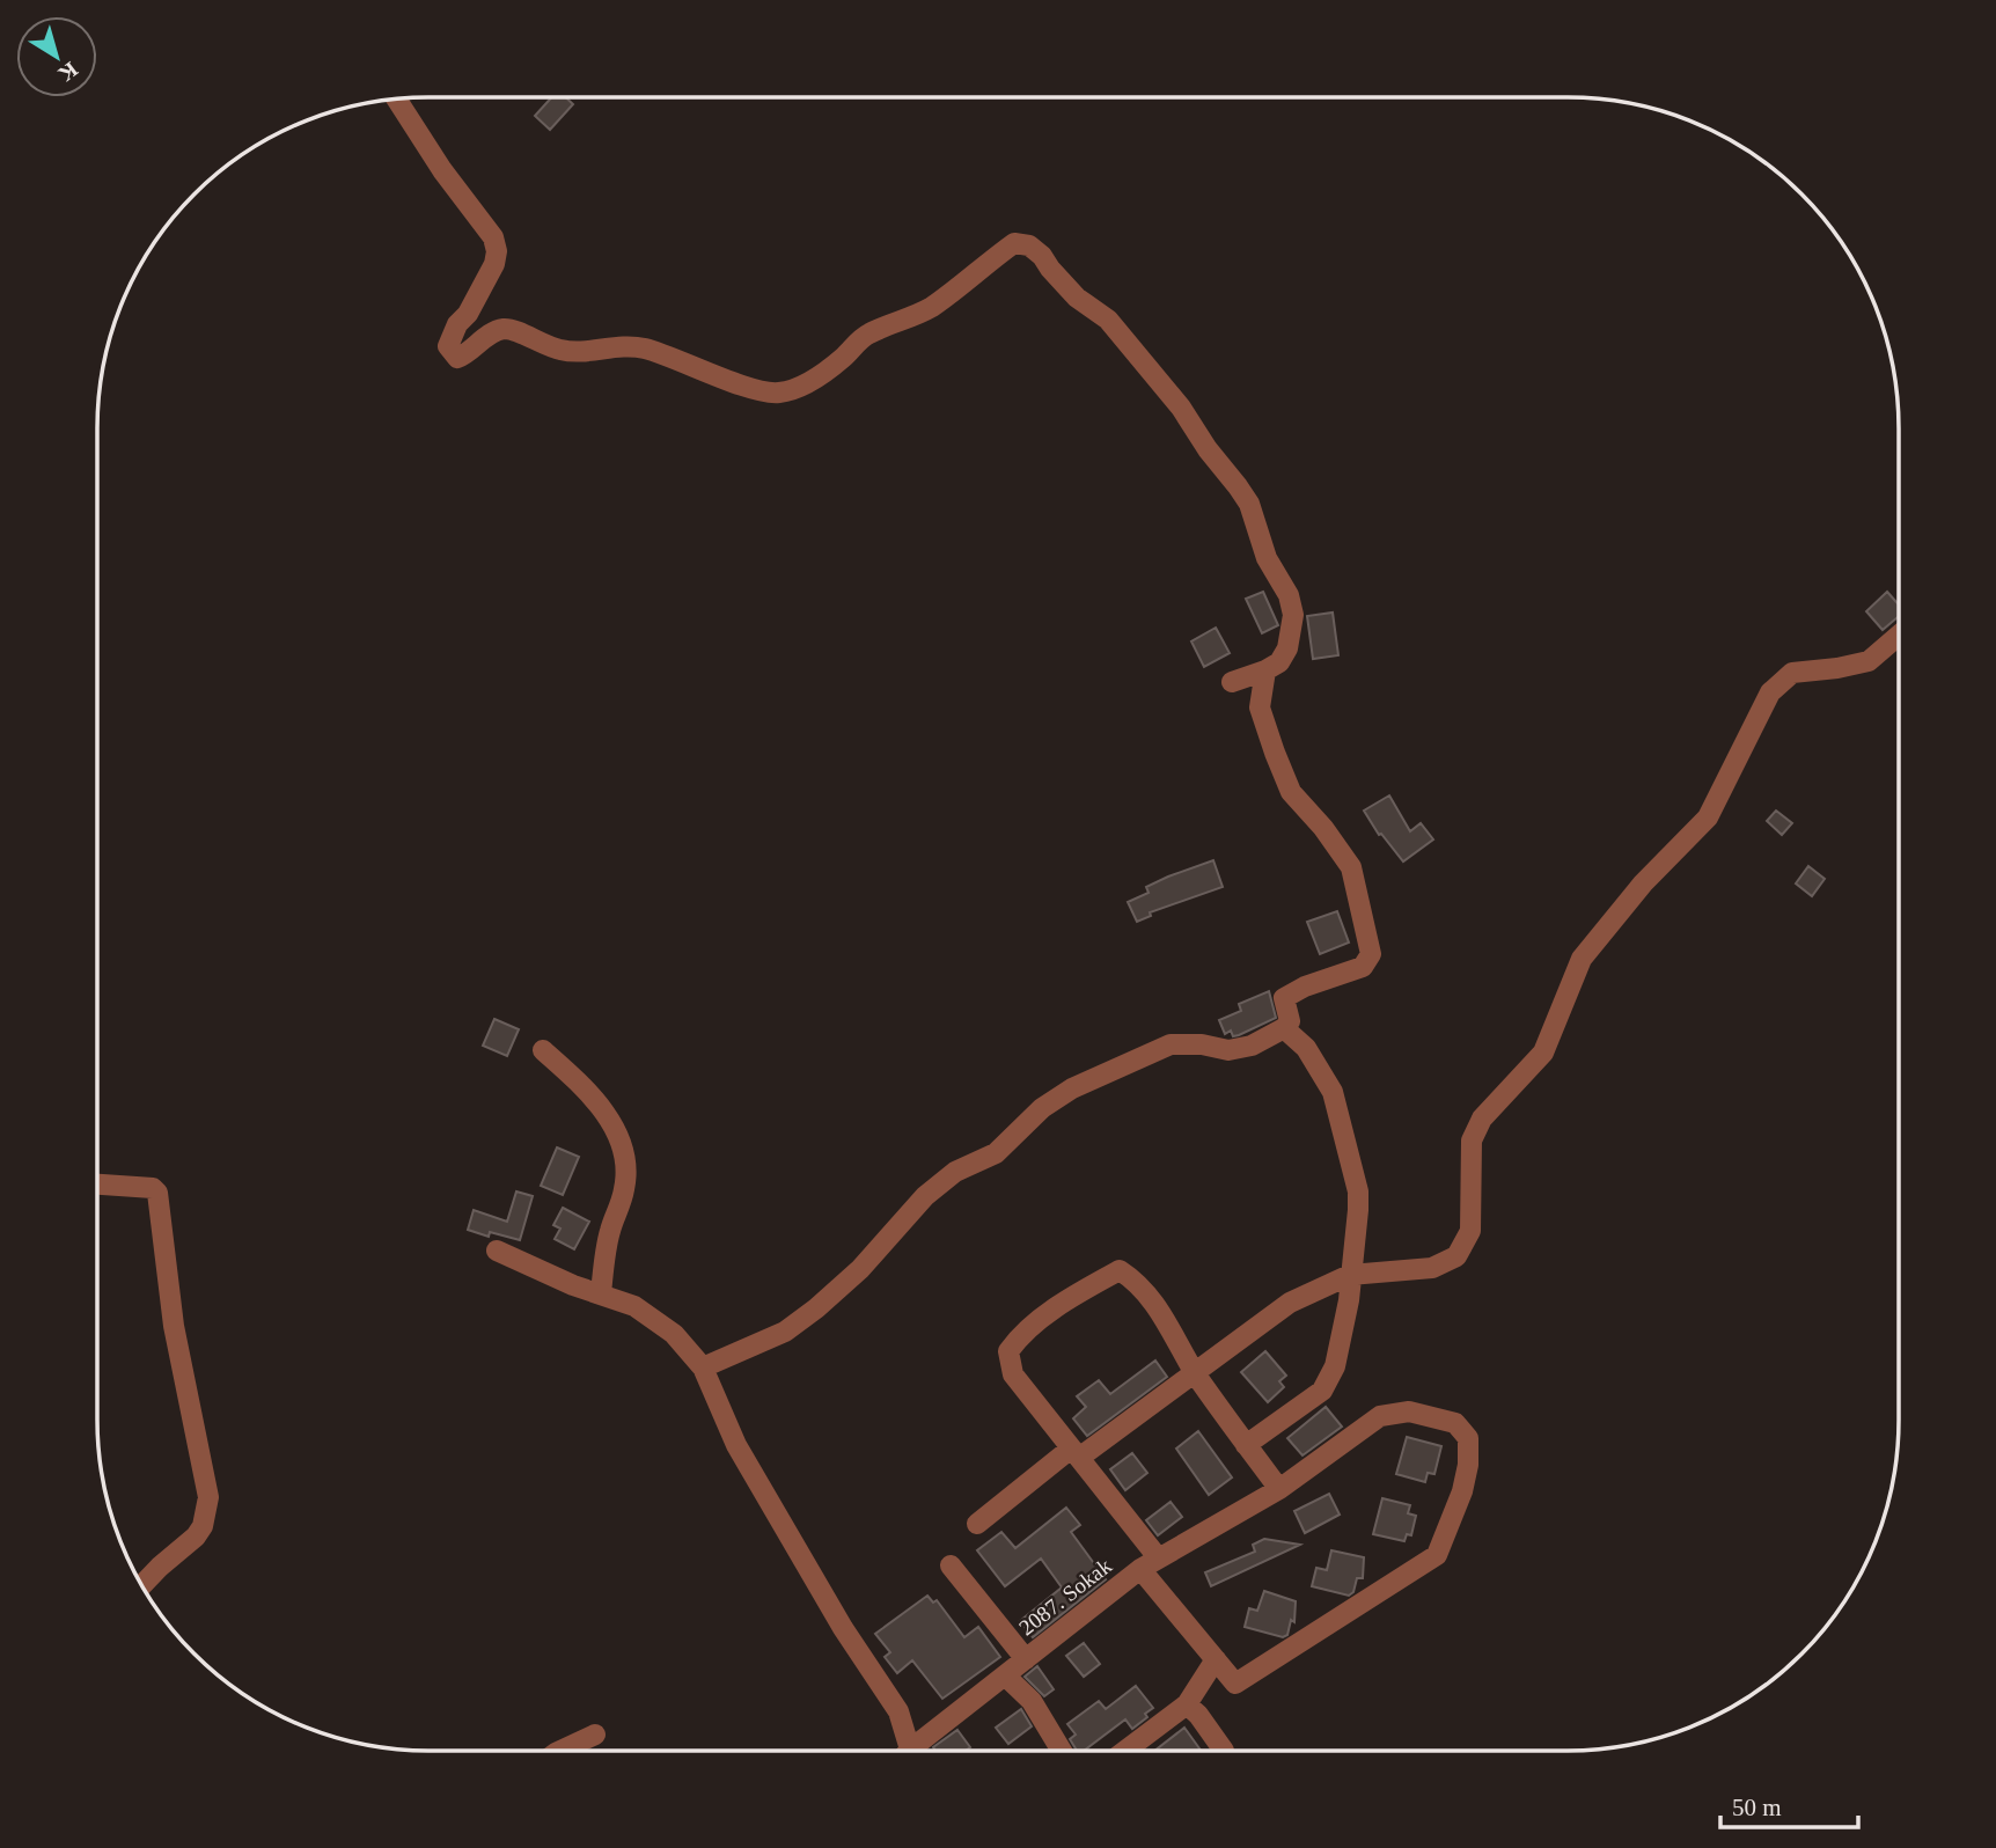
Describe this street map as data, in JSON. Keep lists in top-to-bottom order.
{
  "streets": {
    "street": ["2087. Sokak"]
  },
  "scale_bar": "50 m",
  "north": "bottom right"
}
